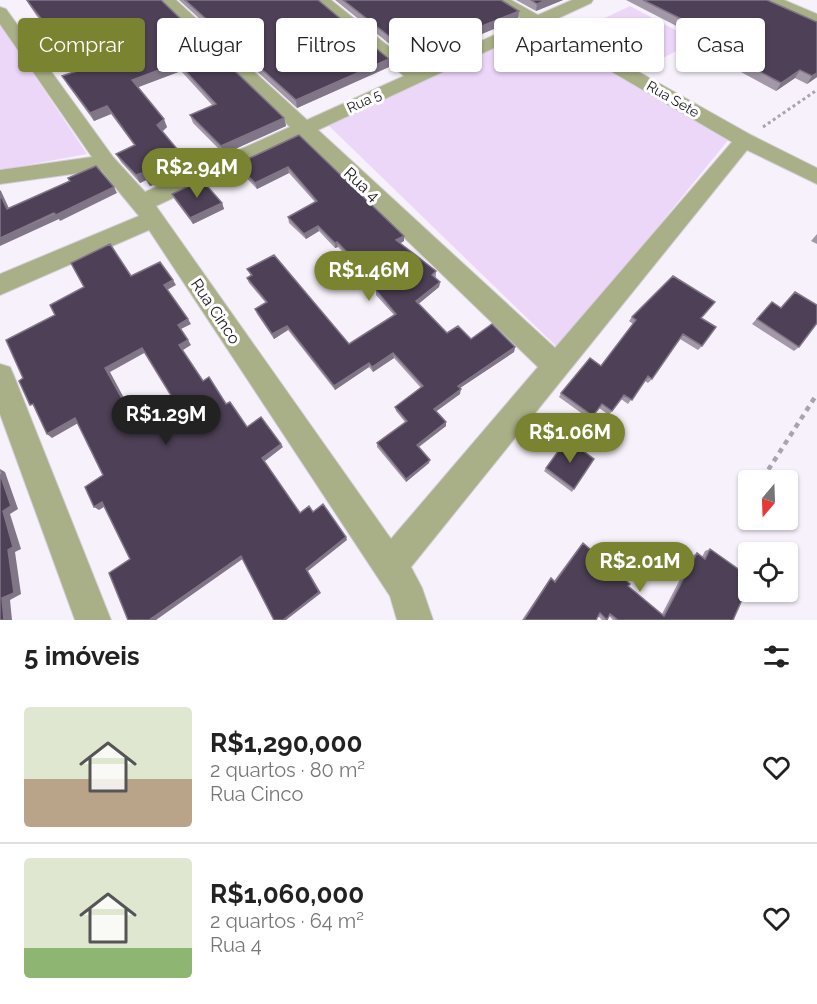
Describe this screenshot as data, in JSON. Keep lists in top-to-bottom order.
{
  "streets": {
    "street": [
      "Rua Sete",
      "Rua 5",
      "Rua 4",
      "Rua Cinco"
    ]
  },
  "crossings": [
    ["Rua 5", "Rua 4"],
    ["Rua 5", "Rua Cinco"]
  ],
  "north": "bottom",
  "page": {
    "chip": [
      "Comprar",
      "Alugar",
      "Filtros",
      "Novo",
      "Apartamento",
      "Casa"
    ],
    "price": [
      "R$2.94M",
      "R$1.46M",
      "R$1.29M",
      "R$1.06M",
      "R$2.01M"
    ],
    "heading": "5 imóveis",
    "list": [
      {
        "name": "R$1,290,000",
        "note": "2 quartos · 80 m² · Rua Cinco"
      },
      {
        "name": "R$1,060,000",
        "note": "2 quartos · 64 m² · Rua 4"
      }
    ]
  }
}
